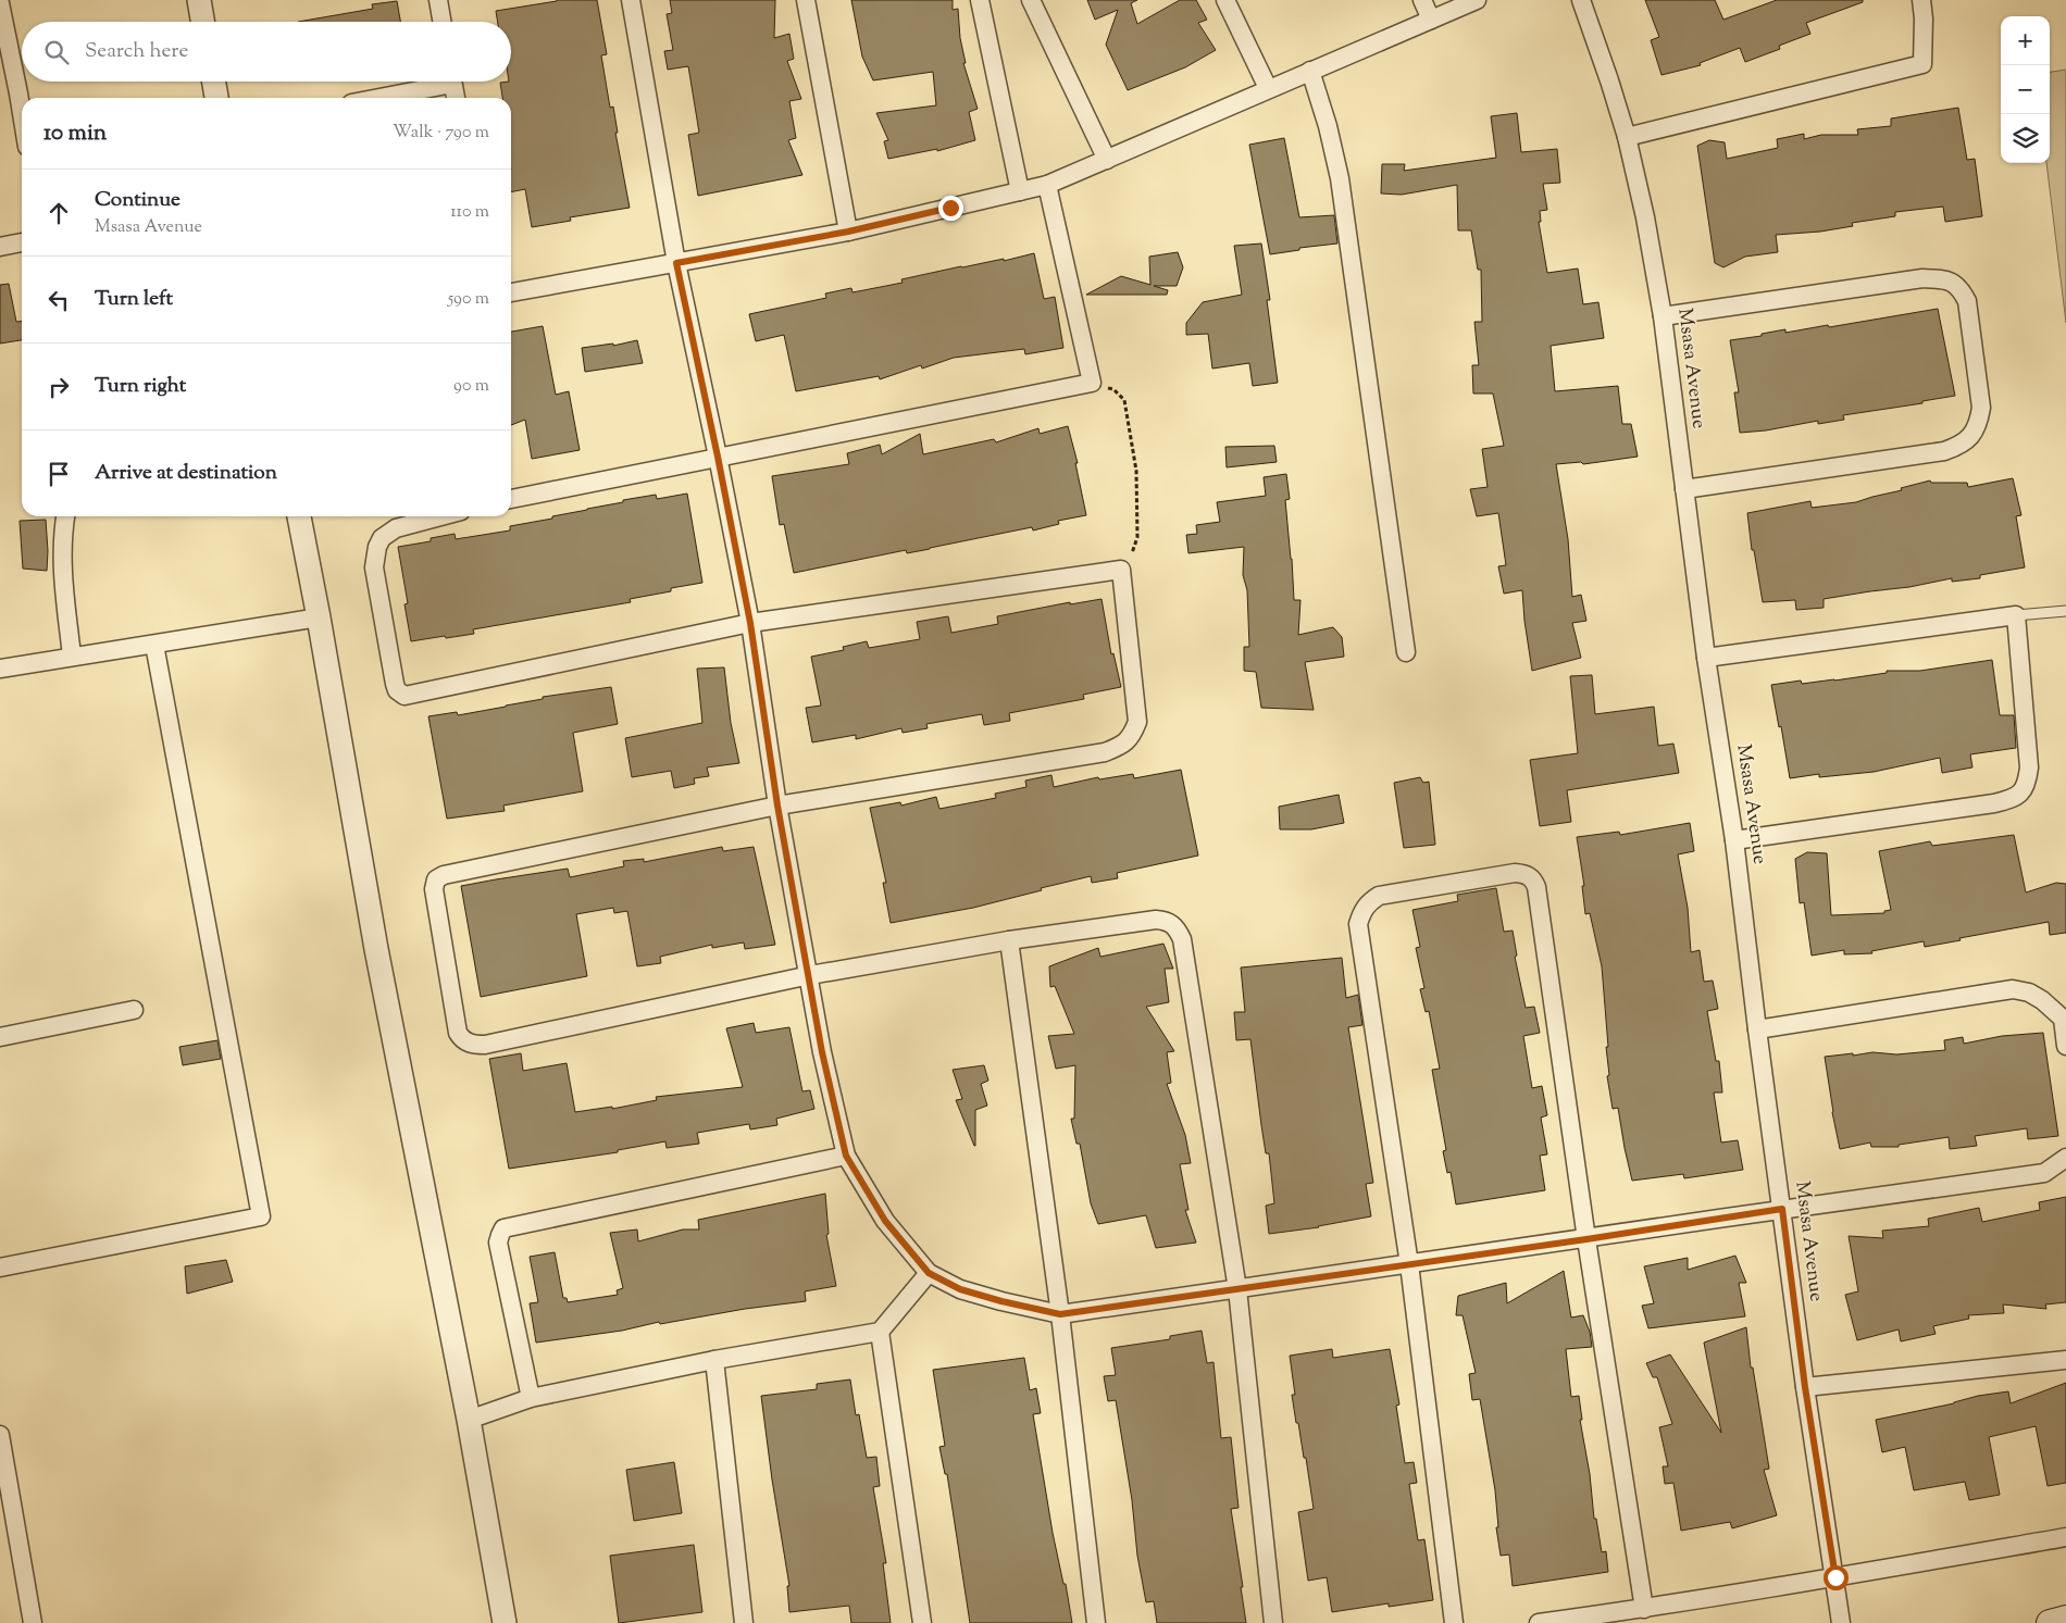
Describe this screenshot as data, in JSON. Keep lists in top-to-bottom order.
{
  "streets": {
    "street": ["Msasa Avenue"]
  },
  "page": {
    "map_buttons": ["+", "−"],
    "search": "Search here",
    "heading": ["10 min", "Walk · 790 m"],
    "list": [
      ["Continue", "Msasa Avenue", "110 m"],
      ["Turn left", "590 m"],
      ["Turn right", "90 m"],
      "Arrive at destination"
    ]
  }
}
